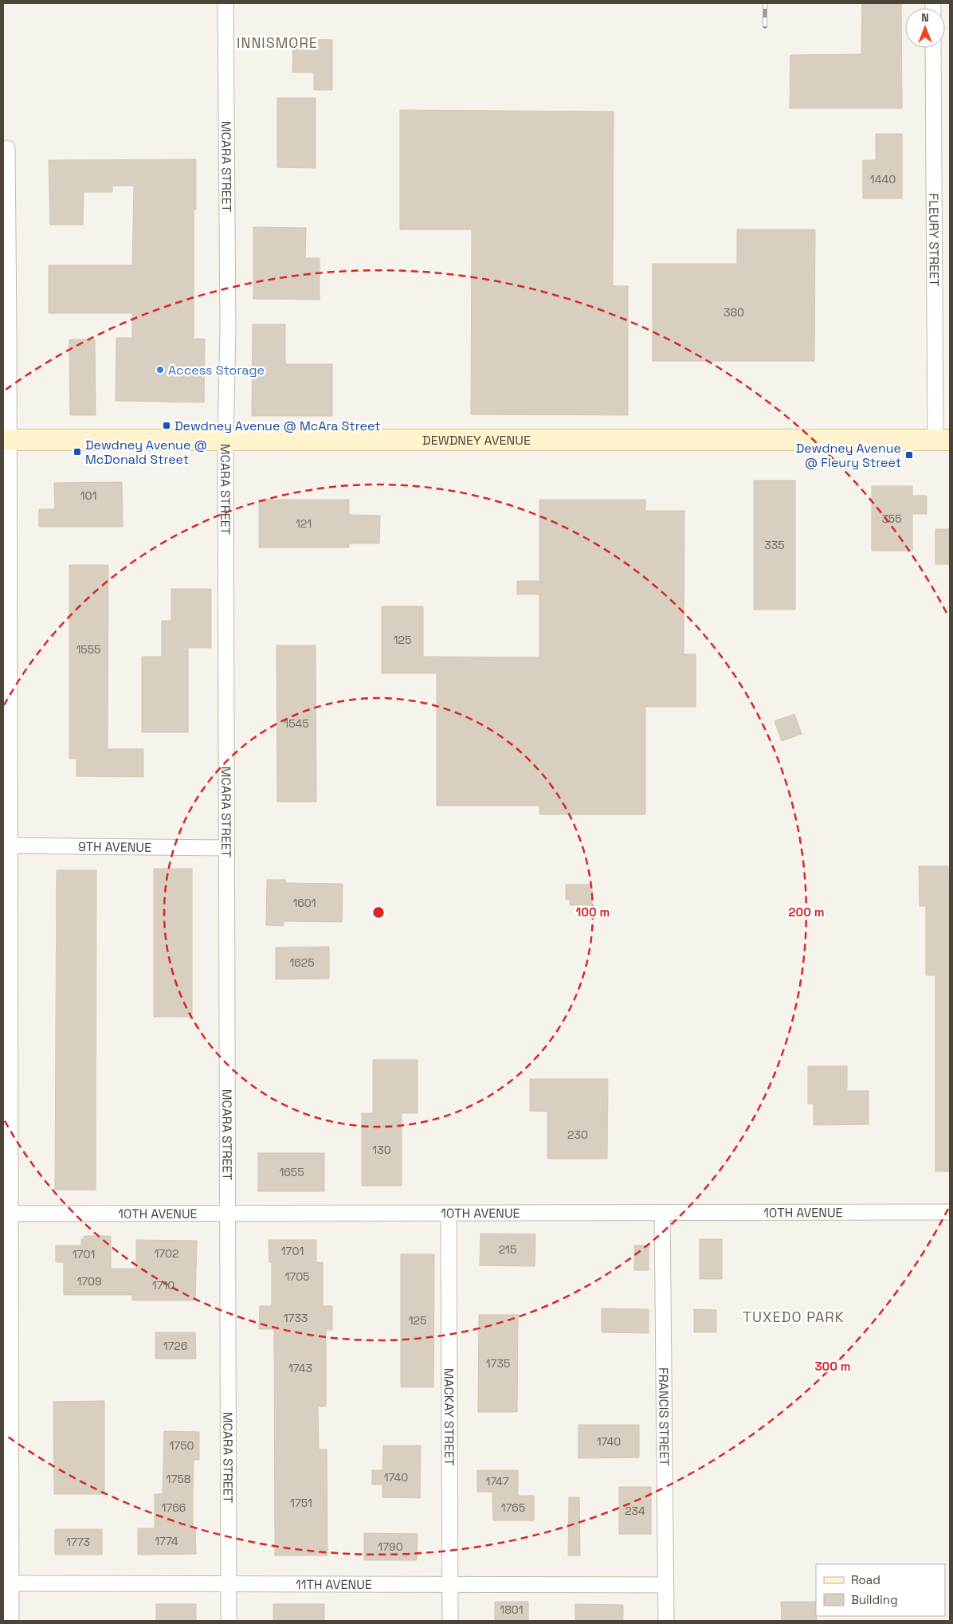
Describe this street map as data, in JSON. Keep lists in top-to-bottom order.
{
  "streets": {
    "street": [
      "MCARA STREET",
      "FLEURY STREET",
      "DEWDNEY AVENUE",
      "9TH AVENUE",
      "10TH AVENUE",
      "MACKAY STREET",
      "FRANCIS STREET",
      "11TH AVENUE"
    ]
  },
  "crossings": [
    ["MCARA STREET", "DEWDNEY AVENUE"],
    ["MCARA STREET", "9TH AVENUE"],
    ["MCARA STREET", "10TH AVENUE"],
    ["MCARA STREET", "11TH AVENUE"],
    ["FLEURY STREET", "DEWDNEY AVENUE"],
    ["10TH AVENUE", "MACKAY STREET"],
    ["10TH AVENUE", "FRANCIS STREET"],
    ["MACKAY STREET", "11TH AVENUE"],
    ["FRANCIS STREET", "11TH AVENUE"]
  ],
  "districts": ["INNISMORE", "TUXEDO PARK"],
  "places": {
    "other": ["Access Storage"],
    "transit": ["Dewdney Avenue @ McAra Street", "Dewdney Avenue @ McDonald Street", "Dewdney Avenue @ Fleury Street"]
  },
  "house_numbers": [
    "1440",
    "380",
    "101",
    "355",
    "121",
    "335",
    "125",
    "1555",
    "1545",
    "1601",
    "1625",
    "230",
    "130",
    "1655",
    "215",
    "1701",
    "1702",
    "1701",
    "1705",
    "1709",
    "1710",
    "1733",
    "125",
    "1726",
    "1735",
    "1743",
    "1740",
    "1750",
    "1740",
    "1758",
    "1747",
    "1751",
    "1766",
    "1765",
    "234",
    "1774",
    "1773",
    "1790",
    "1801"
  ],
  "legend": ["Road", "Building"],
  "north": "top",
  "rings": ["100 m", "200 m", "300 m"]
}
